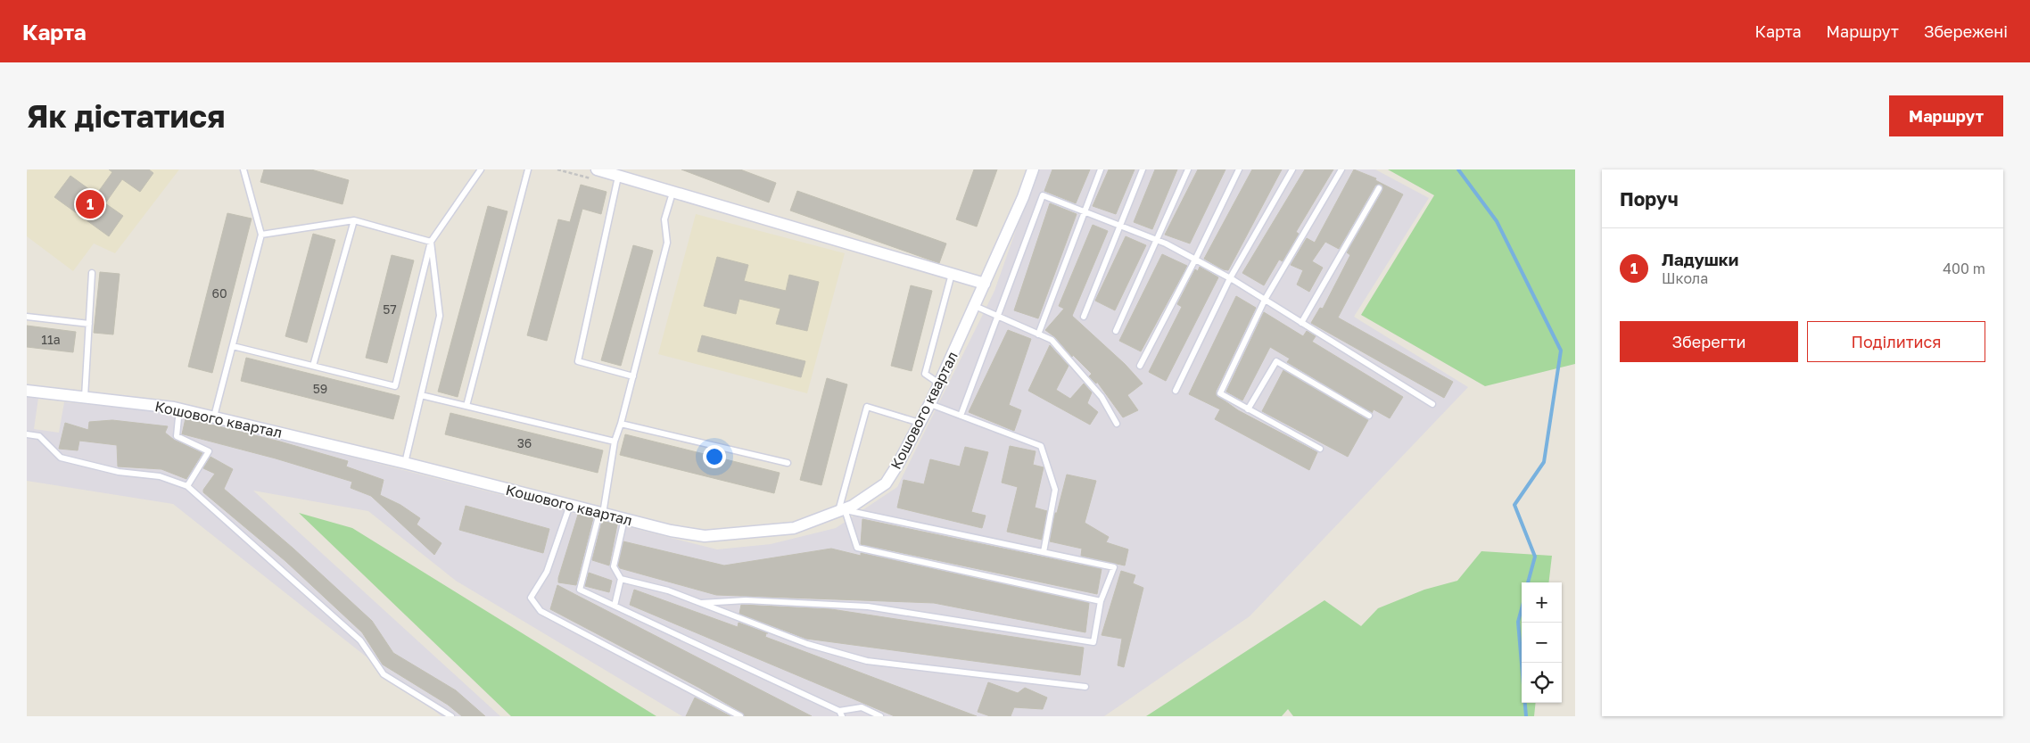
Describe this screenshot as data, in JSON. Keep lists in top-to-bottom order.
{
  "streets": {
    "street": ["Кошового квартал"]
  },
  "house_numbers": [
    "60",
    "57",
    "11а",
    "59",
    "36"
  ],
  "page": {
    "header": "Карта",
    "nav": ["Карта", "Маршрут", "Збережені"],
    "buttons": [
      "Маршрут",
      ["Зберегти", "Поділитися"]
    ],
    "title": "Як дістатися",
    "heading": "Поруч",
    "pins": "1",
    "list": [
      {
        "mark": "1",
        "name": "Ладушки",
        "note": "Школа",
        "value": "400 m"
      }
    ],
    "map_buttons": ["+", "−"]
  }
}
